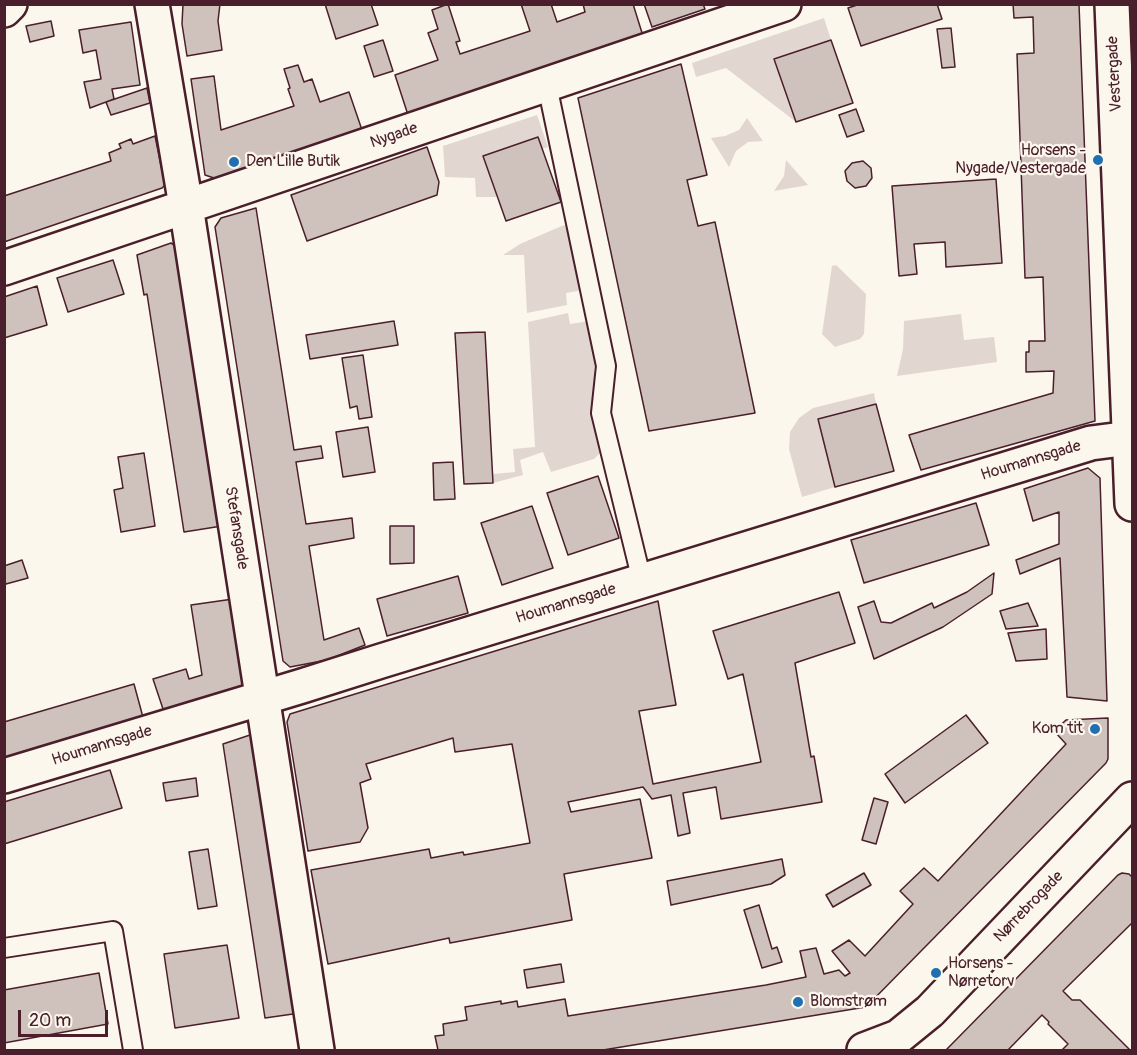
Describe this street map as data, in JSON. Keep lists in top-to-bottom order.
{
  "streets": {
    "street": [
      "Vestergade",
      "Nygade",
      "Houmannsgade",
      "Stefansgade",
      "Nørrebrogade"
    ]
  },
  "crossings": [
    ["Vestergade", "Houmannsgade"],
    ["Nygade", "Stefansgade"],
    ["Houmannsgade", "Stefansgade"]
  ],
  "places": [
    "Horsens - Nygade/Vestergade",
    "Den Lille Butik",
    "Kom tit",
    "Horsens - Nørretorv",
    "Blomstrøm"
  ],
  "scale_bar": "20 m"
}
